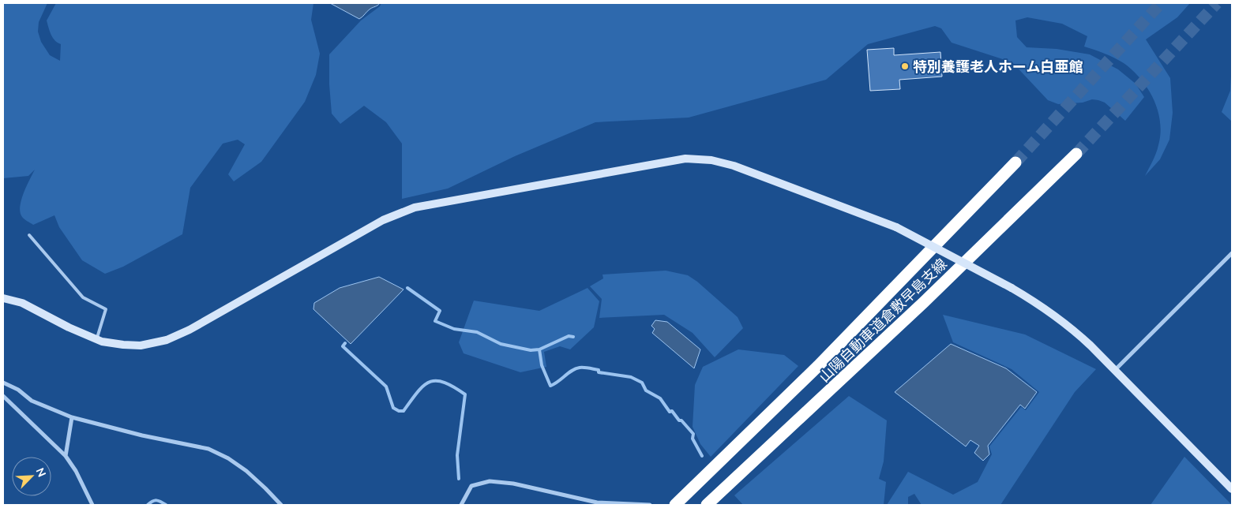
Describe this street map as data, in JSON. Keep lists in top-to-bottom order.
{
  "streets": {
    "highway": ["山陽自動車道倉敷早島支線"]
  },
  "places": ["特別養護老人ホーム白亜館"],
  "north": "top right"
}
